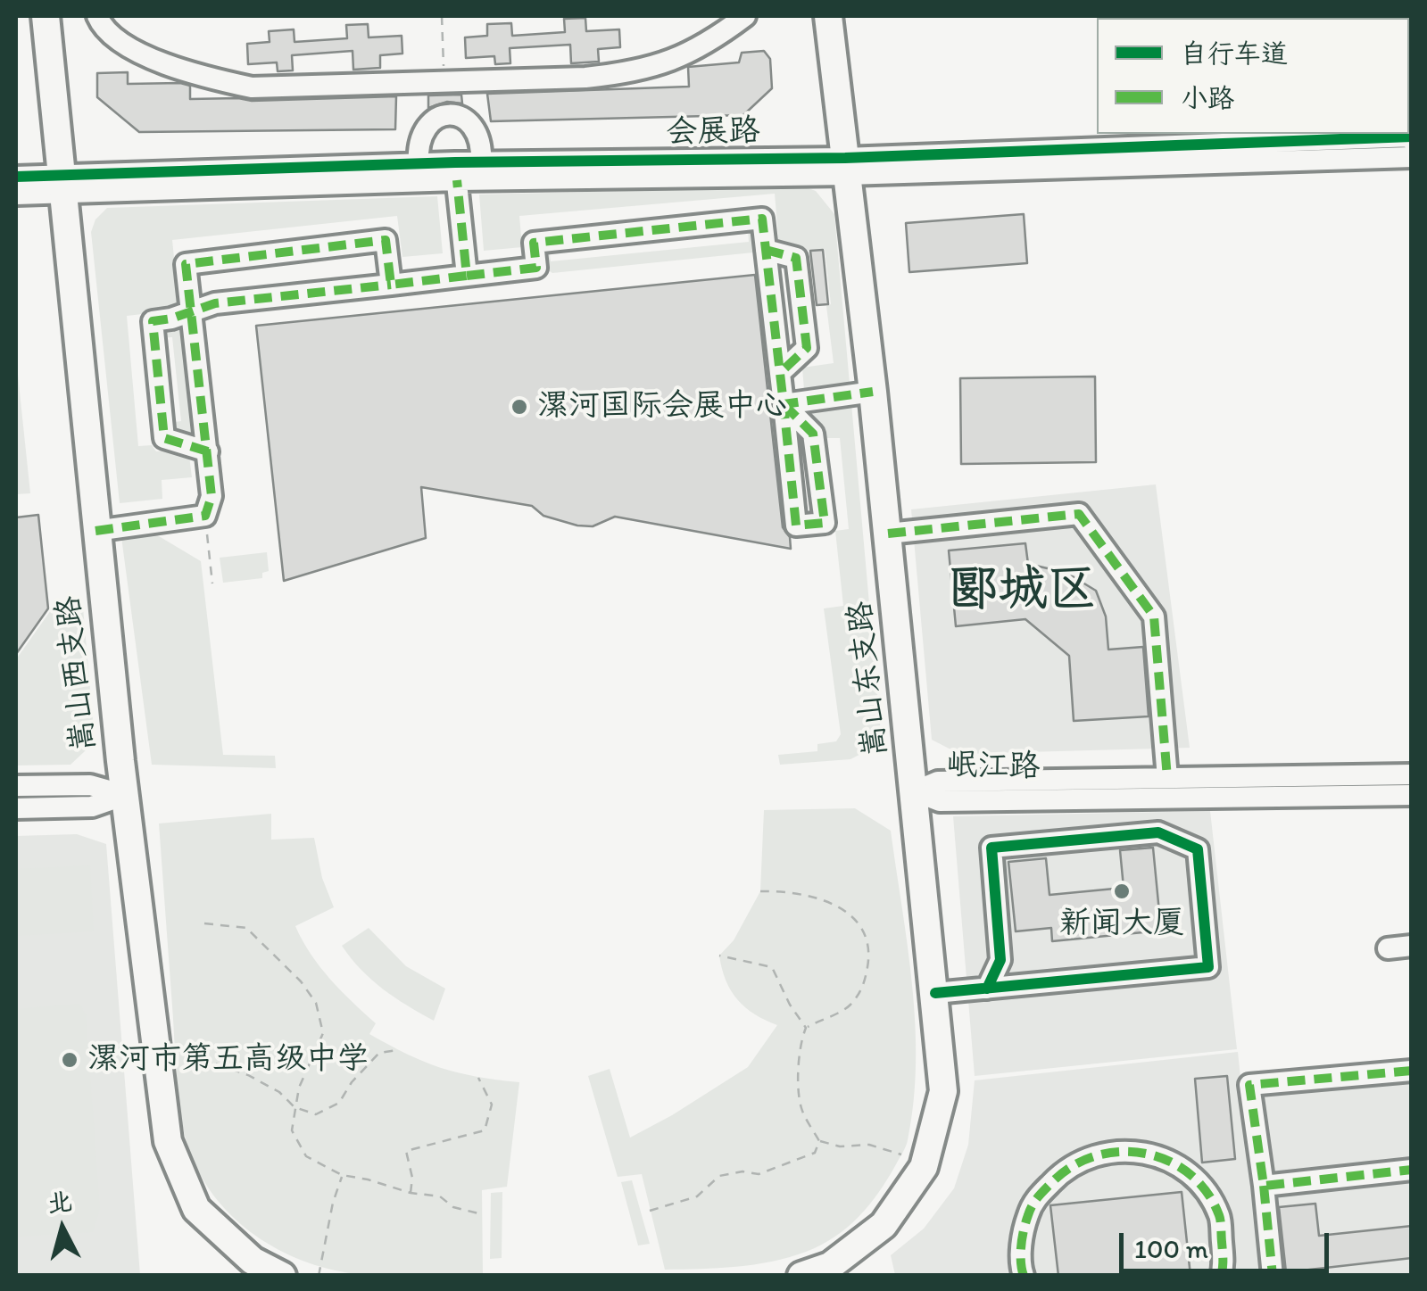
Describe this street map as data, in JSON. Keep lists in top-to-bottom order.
{
  "streets": {
    "main road": ["嵩山西支路", "嵩山东支路"],
    "street": ["会展路", "岷江路"]
  },
  "crossings": [
    ["会展路", "嵩山西支路"],
    ["会展路", "嵩山东支路"],
    ["嵩山东支路", "岷江路"]
  ],
  "districts": ["郾城区"],
  "places": ["漯河国际会展中心", "新闻大厦", "漯河市第五高级中学"],
  "legend": ["自行车道", "小路"],
  "scale_bar": "100 m",
  "north": "top"
}
